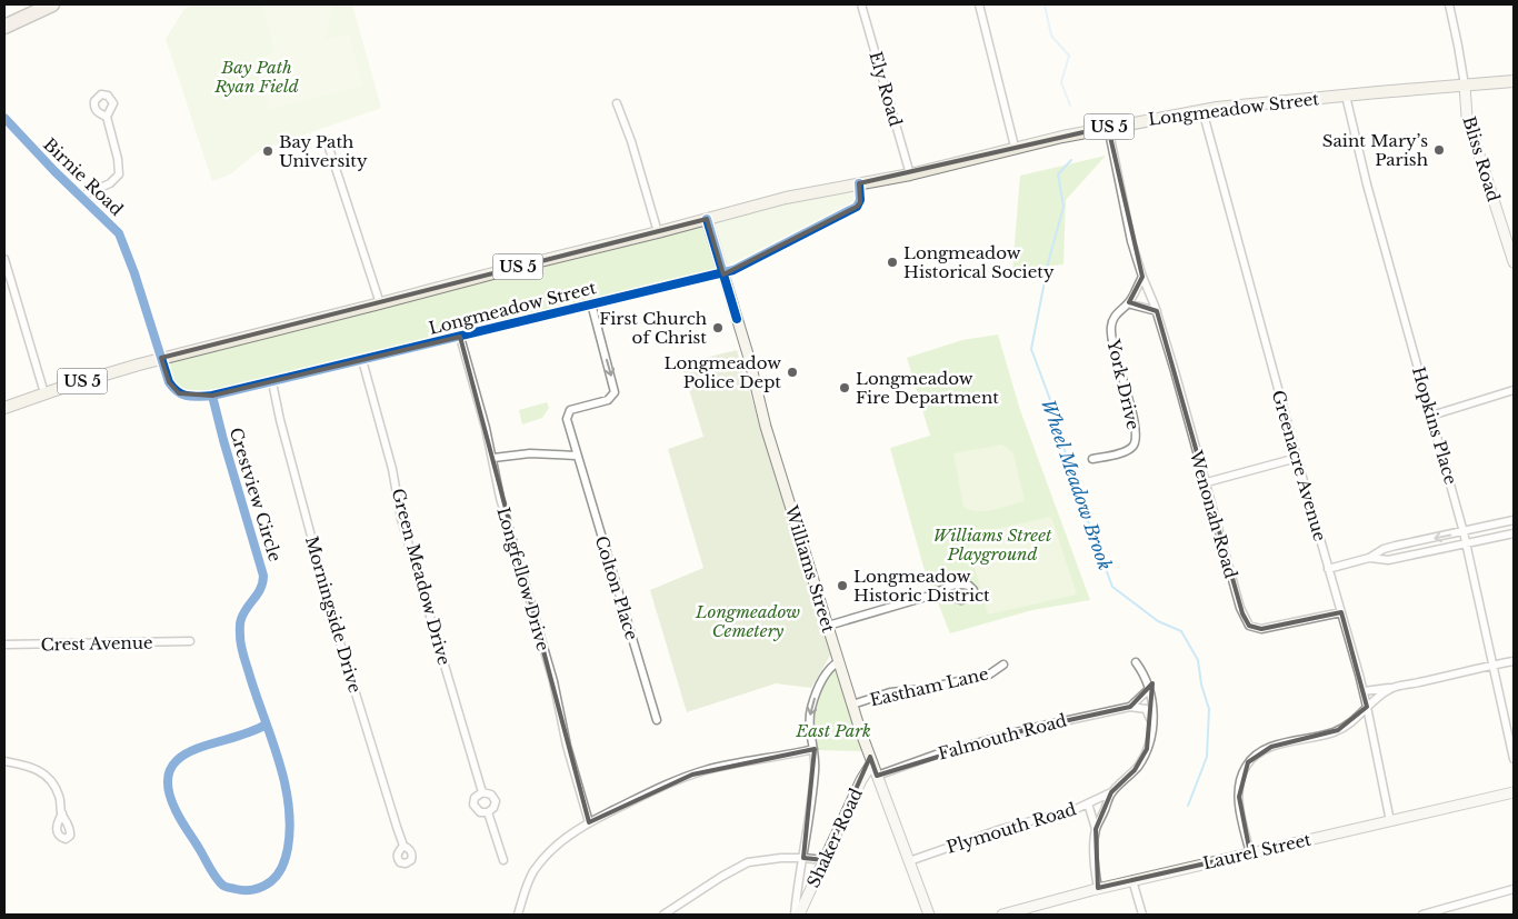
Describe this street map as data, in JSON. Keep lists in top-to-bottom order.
{
  "streets": {
    "main road": [
      "Longmeadow Street",
      "US 5",
      "Bliss Road",
      "Williams Street",
      "Shaker Road",
      "Laurel Street"
    ],
    "street": [
      "Ely Road",
      "Birnie Road",
      "York Drive",
      "Hopkins Place",
      "Greenacre Avenue",
      "Crestview Circle",
      "Wenonah Road",
      "Green Meadow Drive",
      "Longfellow Drive",
      "Colton Place",
      "Morningside Drive",
      "Crest Avenue",
      "Eastham Lane",
      "Falmouth Road",
      "Plymouth Road"
    ]
  },
  "crossings": [
    ["Ely Road", "Longmeadow Street"],
    ["Longmeadow Street", "Bliss Road"],
    ["Longmeadow Street", "Birnie Road"],
    ["Longmeadow Street", "Hopkins Place"],
    ["Longmeadow Street", "Greenacre Avenue"],
    ["Longmeadow Street", "Crestview Circle"],
    ["Longmeadow Street", "Williams Street"],
    ["Longmeadow Street", "Green Meadow Drive"],
    ["Longmeadow Street", "Longfellow Drive"],
    ["Longmeadow Street", "Colton Place"],
    ["Longmeadow Street", "Morningside Drive"],
    ["York Drive", "Wenonah Road"],
    ["Greenacre Avenue", "Wenonah Road"],
    ["Greenacre Avenue", "Laurel Street"],
    ["Williams Street", "Eastham Lane"],
    ["Williams Street", "Falmouth Road"],
    ["Williams Street", "Plymouth Road"],
    ["Williams Street", "Shaker Road"]
  ],
  "water": ["Wheel Meadow Brook"],
  "parks": [
    "Bay Path Ryan Field",
    "Williams Street Playground",
    "Longmeadow Cemetery",
    "East Park"
  ],
  "places": [
    "Saint Mary’s Parish",
    "Bay Path University",
    "Longmeadow Historical Society",
    "First Church of Christ",
    "Longmeadow Police Dept",
    "Longmeadow Fire Department",
    "Longmeadow Historic District"
  ]
}
